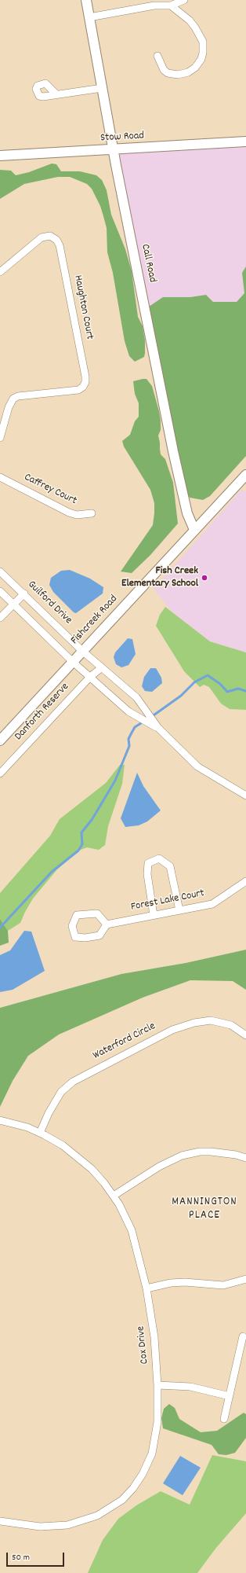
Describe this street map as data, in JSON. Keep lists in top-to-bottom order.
{
  "streets": {
    "street": [
      "Stow Road",
      "Call Road",
      "Haughton Court",
      "Caffrey Court",
      "Guilford Drive",
      "Fishcreek Road",
      "Danforth Reserve",
      "Forest Lake Court",
      "Waterford Circle",
      "Cox Drive"
    ]
  },
  "crossings": [
    ["Stow Road", "Call Road"],
    ["Call Road", "Fishcreek Road"],
    ["Guilford Drive", "Fishcreek Road"],
    ["Guilford Drive", "Danforth Reserve"],
    ["Waterford Circle", "Cox Drive"]
  ],
  "districts": ["MANNINGTON PLACE"],
  "places": ["Fish Creek Elementary School"],
  "scale_bar": "50 m"
}
